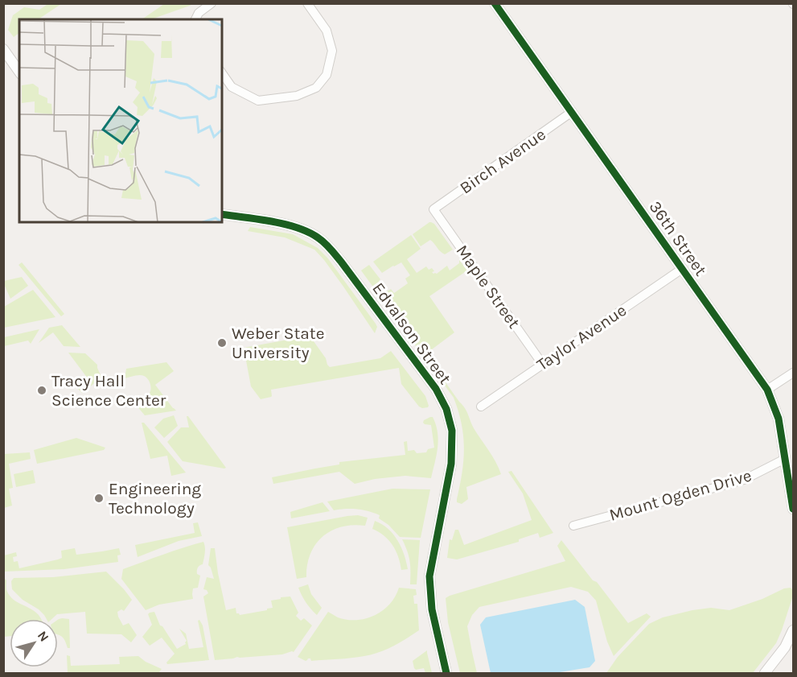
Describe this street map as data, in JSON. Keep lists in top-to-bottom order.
{
  "streets": {
    "street": [
      "Birch Avenue",
      "36th Street",
      "Maple Street",
      "Edvalson Street",
      "Taylor Avenue",
      "Mount Ogden Drive"
    ]
  },
  "crossings": [
    ["Birch Avenue", "36th Street"],
    ["Birch Avenue", "Maple Street"],
    ["36th Street", "Taylor Avenue"],
    ["36th Street", "Mount Ogden Drive"],
    ["Maple Street", "Taylor Avenue"]
  ],
  "places": ["Weber State University", "Tracy Hall Science Center", "Engineering Technology"],
  "north": "top right"
}
